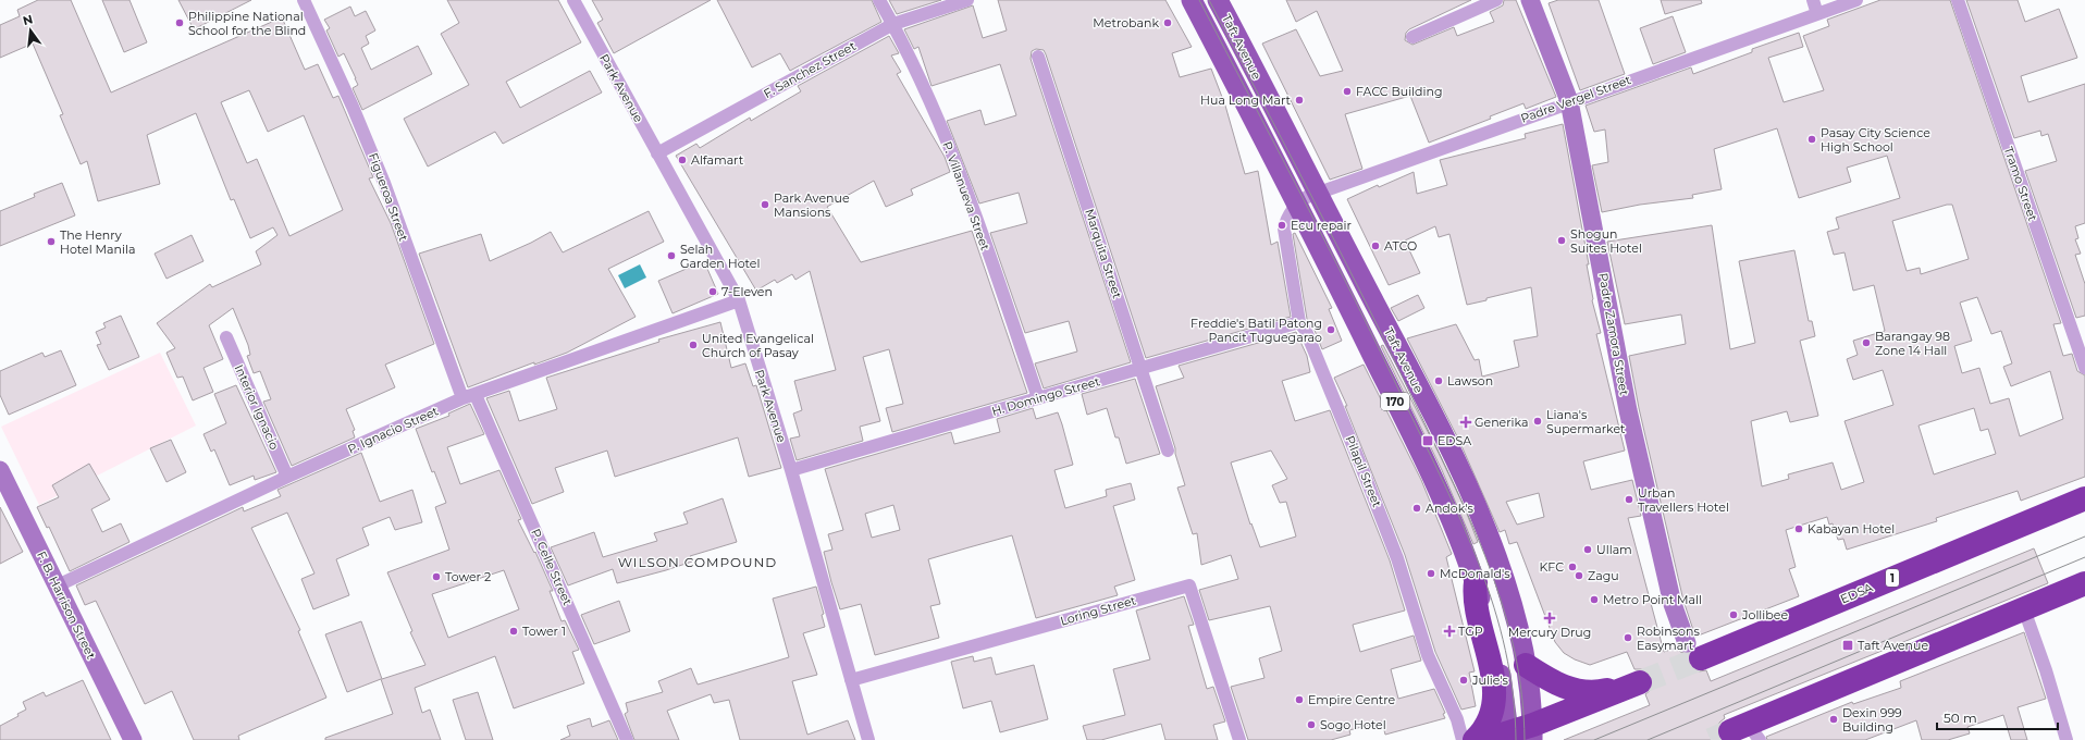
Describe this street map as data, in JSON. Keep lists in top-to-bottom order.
{
  "streets": {
    "highway": ["1", "EDSA"],
    "main road": ["Taft Avenue", "170"],
    "street": [
      "F. Sanchez Street",
      "Park Avenue",
      "Padre Vergel Street",
      "Tramo Street",
      "P. Villanueva Street",
      "Figueroa Street",
      "Marquita Street",
      "Padre Zamora Street",
      "H. Domingo Street",
      "Interior Ignacio",
      "P. Ignacio Street",
      "Pilapil Street",
      "P. Celle Street",
      "F. B. Harrison Street",
      "Loring Street"
    ]
  },
  "crossings": [
    ["Taft Avenue", "Padre Vergel Street"],
    ["Taft Avenue", "Pilapil Street"],
    ["F. Sanchez Street", "Park Avenue"],
    ["F. Sanchez Street", "P. Villanueva Street"],
    ["Park Avenue", "H. Domingo Street"],
    ["Park Avenue", "P. Ignacio Street"],
    ["Park Avenue", "Loring Street"],
    ["Padre Vergel Street", "Padre Zamora Street"],
    ["Padre Vergel Street", "Pilapil Street"],
    ["P. Villanueva Street", "H. Domingo Street"],
    ["Figueroa Street", "P. Ignacio Street"],
    ["Marquita Street", "H. Domingo Street"],
    ["Padre Zamora Street", "EDSA"],
    ["H. Domingo Street", "Pilapil Street"],
    ["Interior Ignacio", "P. Ignacio Street"],
    ["P. Ignacio Street", "P. Celle Street"],
    ["P. Ignacio Street", "F. B. Harrison Street"]
  ],
  "districts": ["WILSON COMPOUND"],
  "places": {
    "other": [
      "Philippine National School for the Blind",
      "Metrobank",
      "FACC Building",
      "Hua Long Mart",
      "Pasay City Science High School",
      "Alfamart",
      "Park Avenue Mansions",
      "Ecu repair",
      "Shogun Suites Hotel",
      "The Henry Hotel Manila",
      "ATCO",
      "Selah Garden Hotel",
      "7-Eleven",
      "Freddie's Batil Patong Pancit Tuguegarao",
      "Barangay 98 Zone 14 Hall",
      "United Evangelical Church of Pasay",
      "Lawson",
      "Liana's Supermarket",
      "Urban Travellers Hotel",
      "Andok's",
      "Kabayan Hotel",
      "Ullam",
      "KFC",
      "McDonald's",
      "Zagu",
      "Tower 2",
      "Metro Point Mall",
      "Jollibee",
      "Tower 1",
      "Robinsons Easymart",
      "Julie's",
      "Empire Centre",
      "Dexin 999 Building",
      "Sogo Hotel"
    ],
    "health": ["Generika", "Mercury Drug", "TGP"],
    "transit": ["EDSA", "Taft Avenue"]
  },
  "scale_bar": "50 m",
  "north": "top"
}
